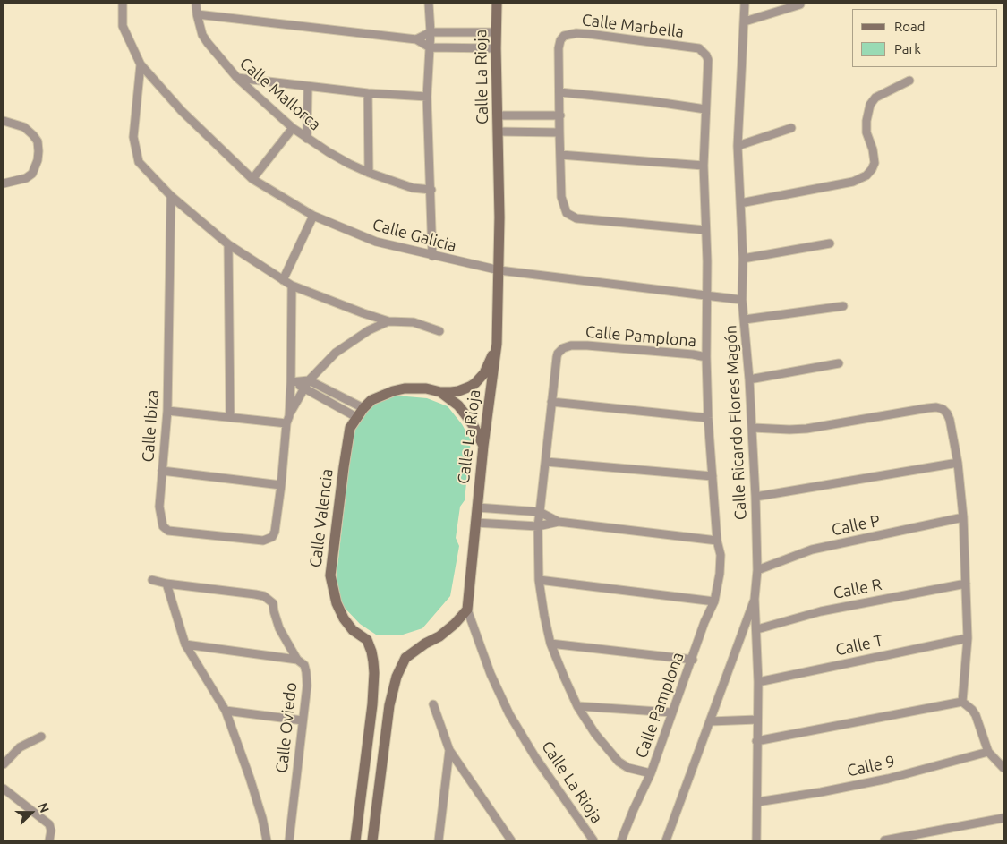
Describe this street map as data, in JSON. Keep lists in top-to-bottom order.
{
  "streets": {
    "street": [
      "Calle Marbella",
      "Calle La Rioja",
      "Calle Mallorca",
      "Calle Galicia",
      "Calle Pamplona",
      "Calle Ricardo Flores Magón",
      "Calle Ibiza",
      "Calle Valencia",
      "Calle P",
      "Calle R",
      "Calle T",
      "Calle Oviedo",
      "Calle 9"
    ]
  },
  "crossings": [
    ["Calle Marbella", "Calle Galicia"],
    ["Calle Marbella", "Calle Pamplona"],
    ["Calle La Rioja", "Calle Galicia"],
    ["Calle La Rioja", "Calle Valencia"],
    ["Calle Galicia", "Calle Ricardo Flores Magón"],
    ["Calle Ricardo Flores Magón", "Calle P"],
    ["Calle Ricardo Flores Magón", "Calle R"],
    ["Calle Ricardo Flores Magón", "Calle T"],
    ["Calle Ricardo Flores Magón", "Calle 9"]
  ],
  "legend": ["Road", "Park"],
  "north": "right"
}
